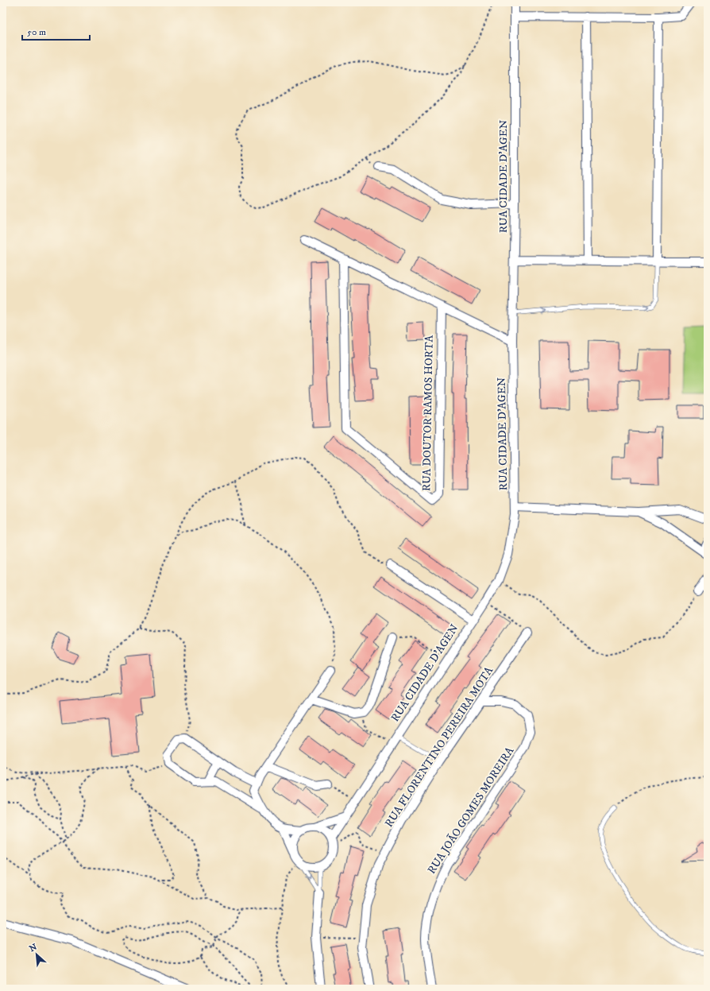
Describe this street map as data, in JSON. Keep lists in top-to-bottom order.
{
  "streets": {
    "street": [
      "RUA CIDADE D'AGEN",
      "RUA DOUTOR RAMOS HORTA",
      "RUA FLORENTINO PEREIRA MOTA",
      "RUA JOÃO GOMES MOREIRA"
    ]
  },
  "crossings": [
    ["RUA FLORENTINO PEREIRA MOTA", "RUA JOÃO GOMES MOREIRA"]
  ],
  "scale_bar": "50 m",
  "north": "top left"
}
